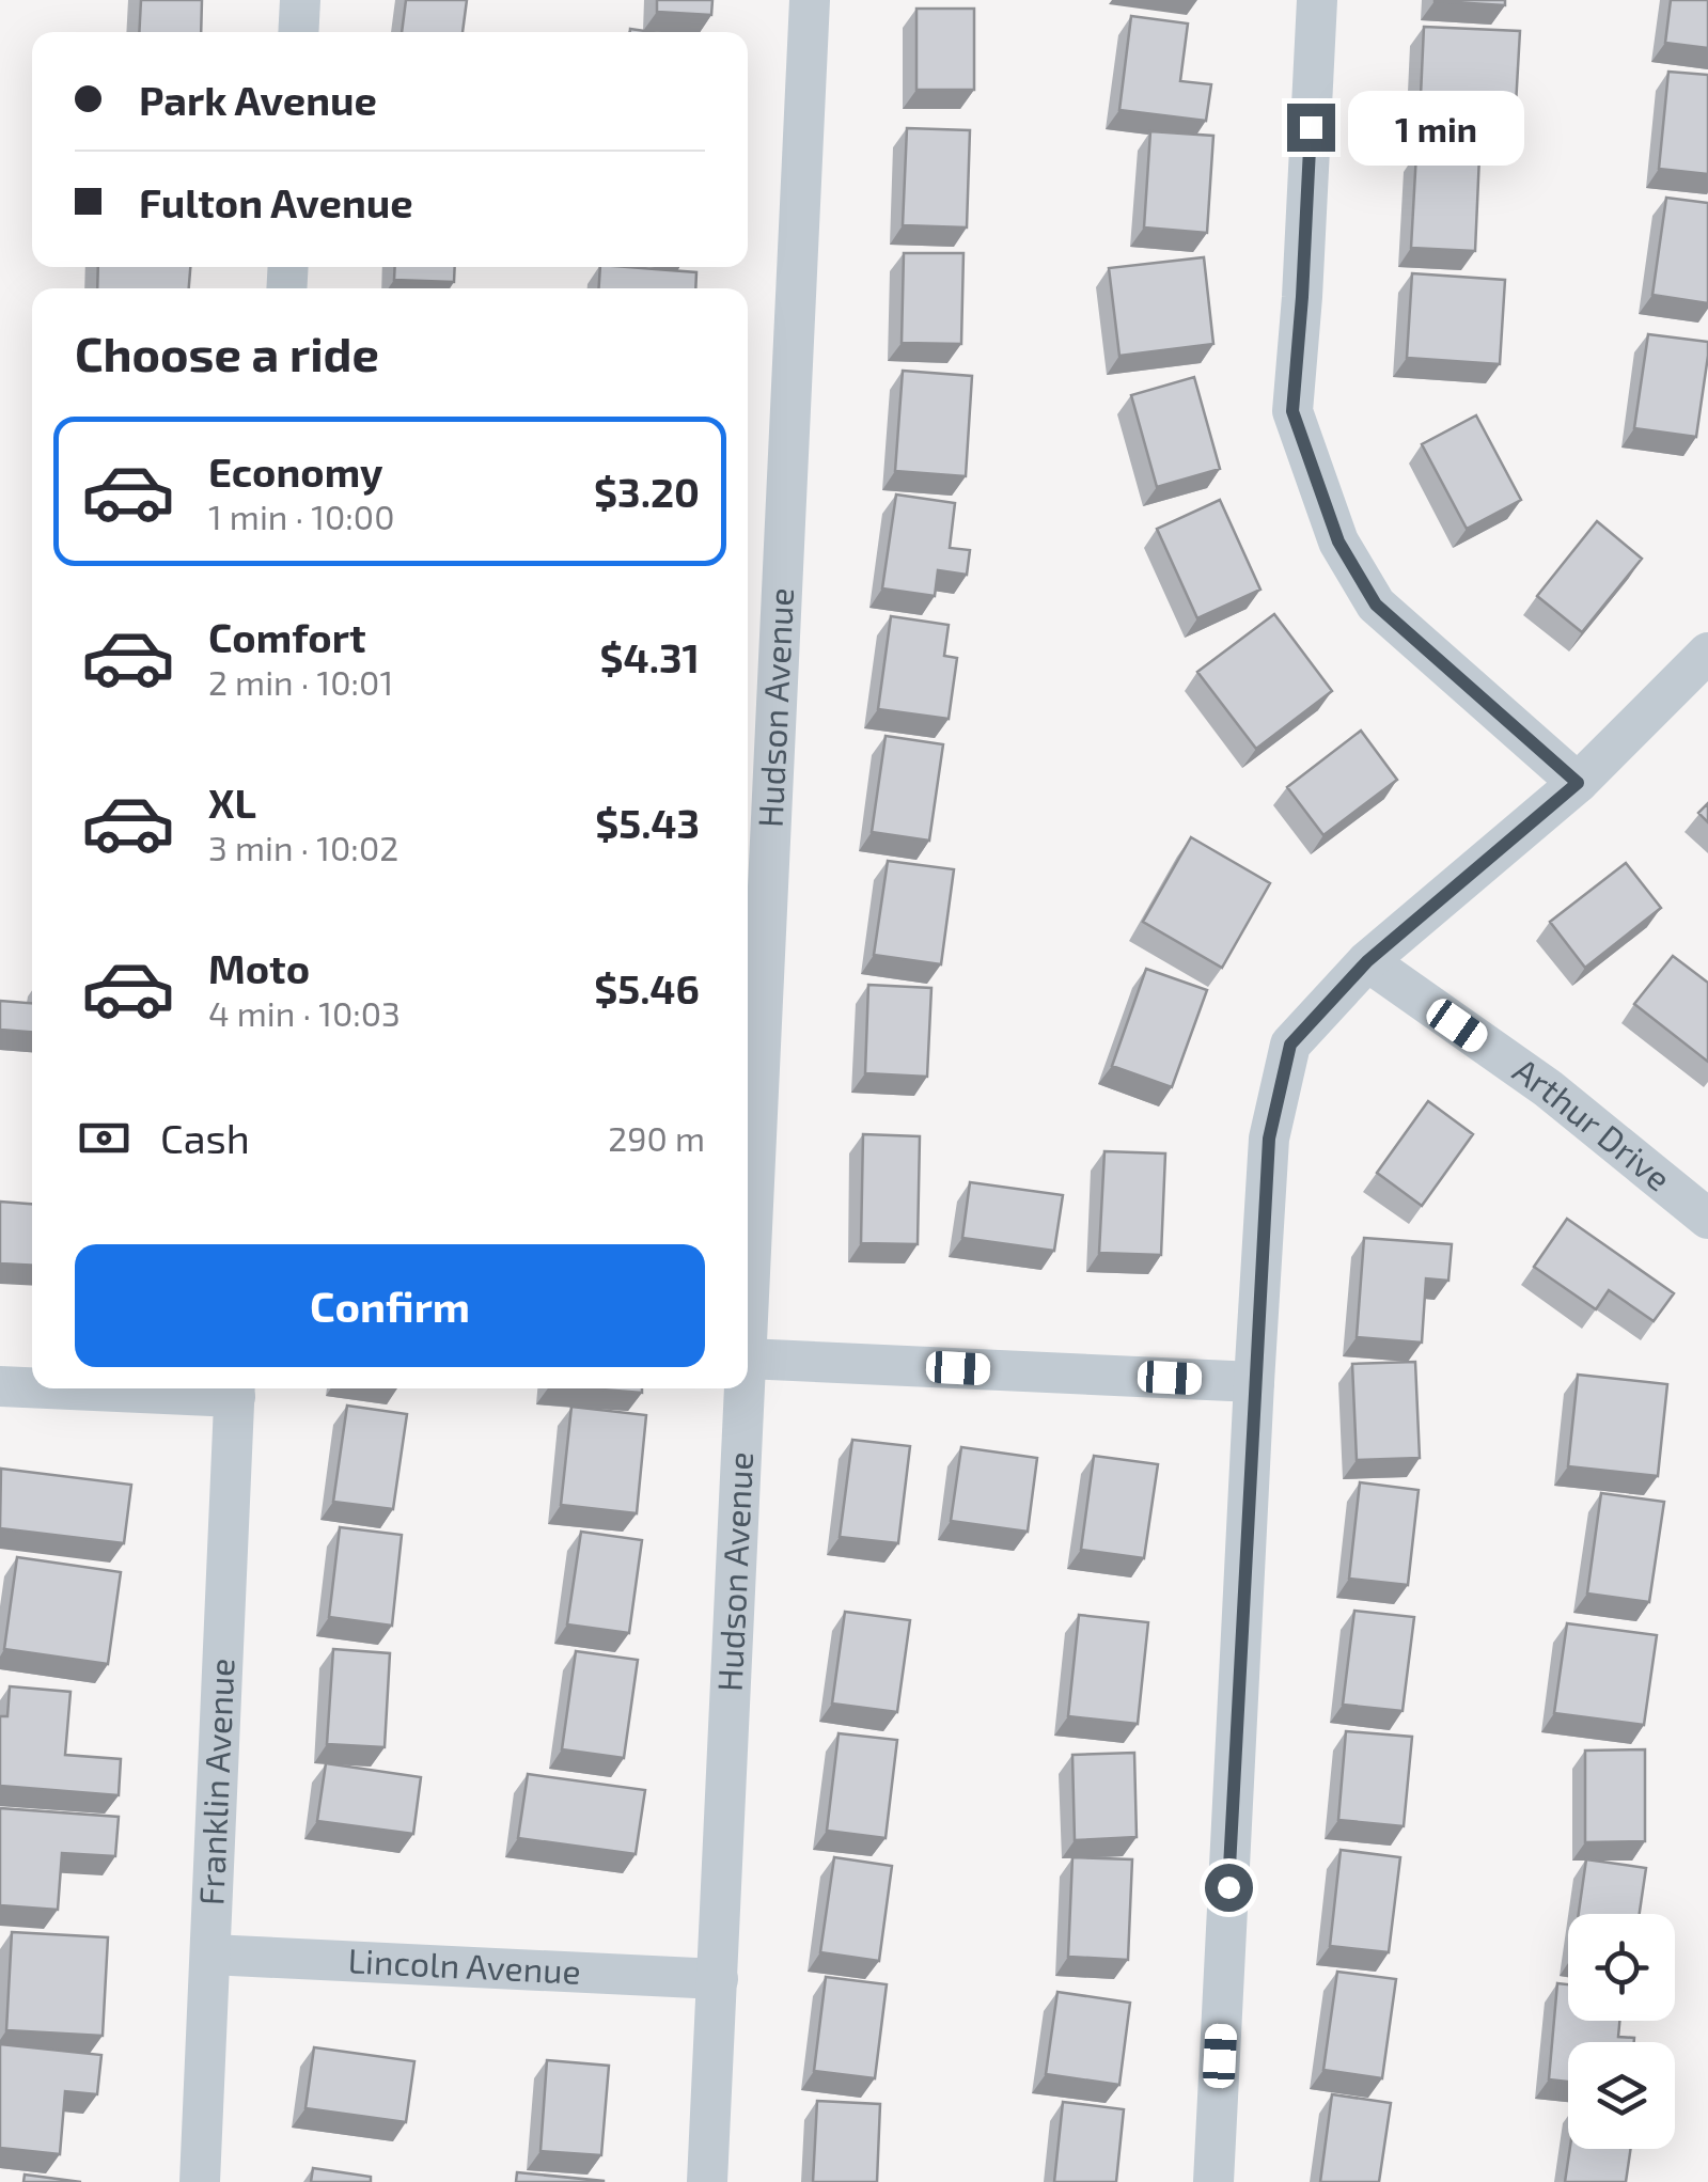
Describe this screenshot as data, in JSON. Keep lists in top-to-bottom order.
{
  "streets": {
    "street": [
      "Hudson Avenue",
      "Arthur Drive",
      "Franklin Avenue",
      "Lincoln Avenue"
    ]
  },
  "crossings": [
    ["Hudson Avenue", "Lincoln Avenue"],
    ["Franklin Avenue", "Lincoln Avenue"]
  ],
  "page": {
    "banner": ["Park Avenue", "Fulton Avenue"],
    "bubble": "1 min",
    "heading": "Choose a ride",
    "list": [
      {
        "name": "Economy",
        "note": "1 min · 10:00",
        "value": "$3.20"
      },
      {
        "name": "Comfort",
        "note": "2 min · 10:01",
        "value": "$4.31"
      },
      {
        "name": "XL",
        "note": "3 min · 10:02",
        "value": "$5.43"
      },
      {
        "name": "Moto",
        "note": "4 min · 10:03",
        "value": "$5.46"
      }
    ],
    "pay": ["Cash", "290 m"],
    "buttons": "Confirm"
  }
}
